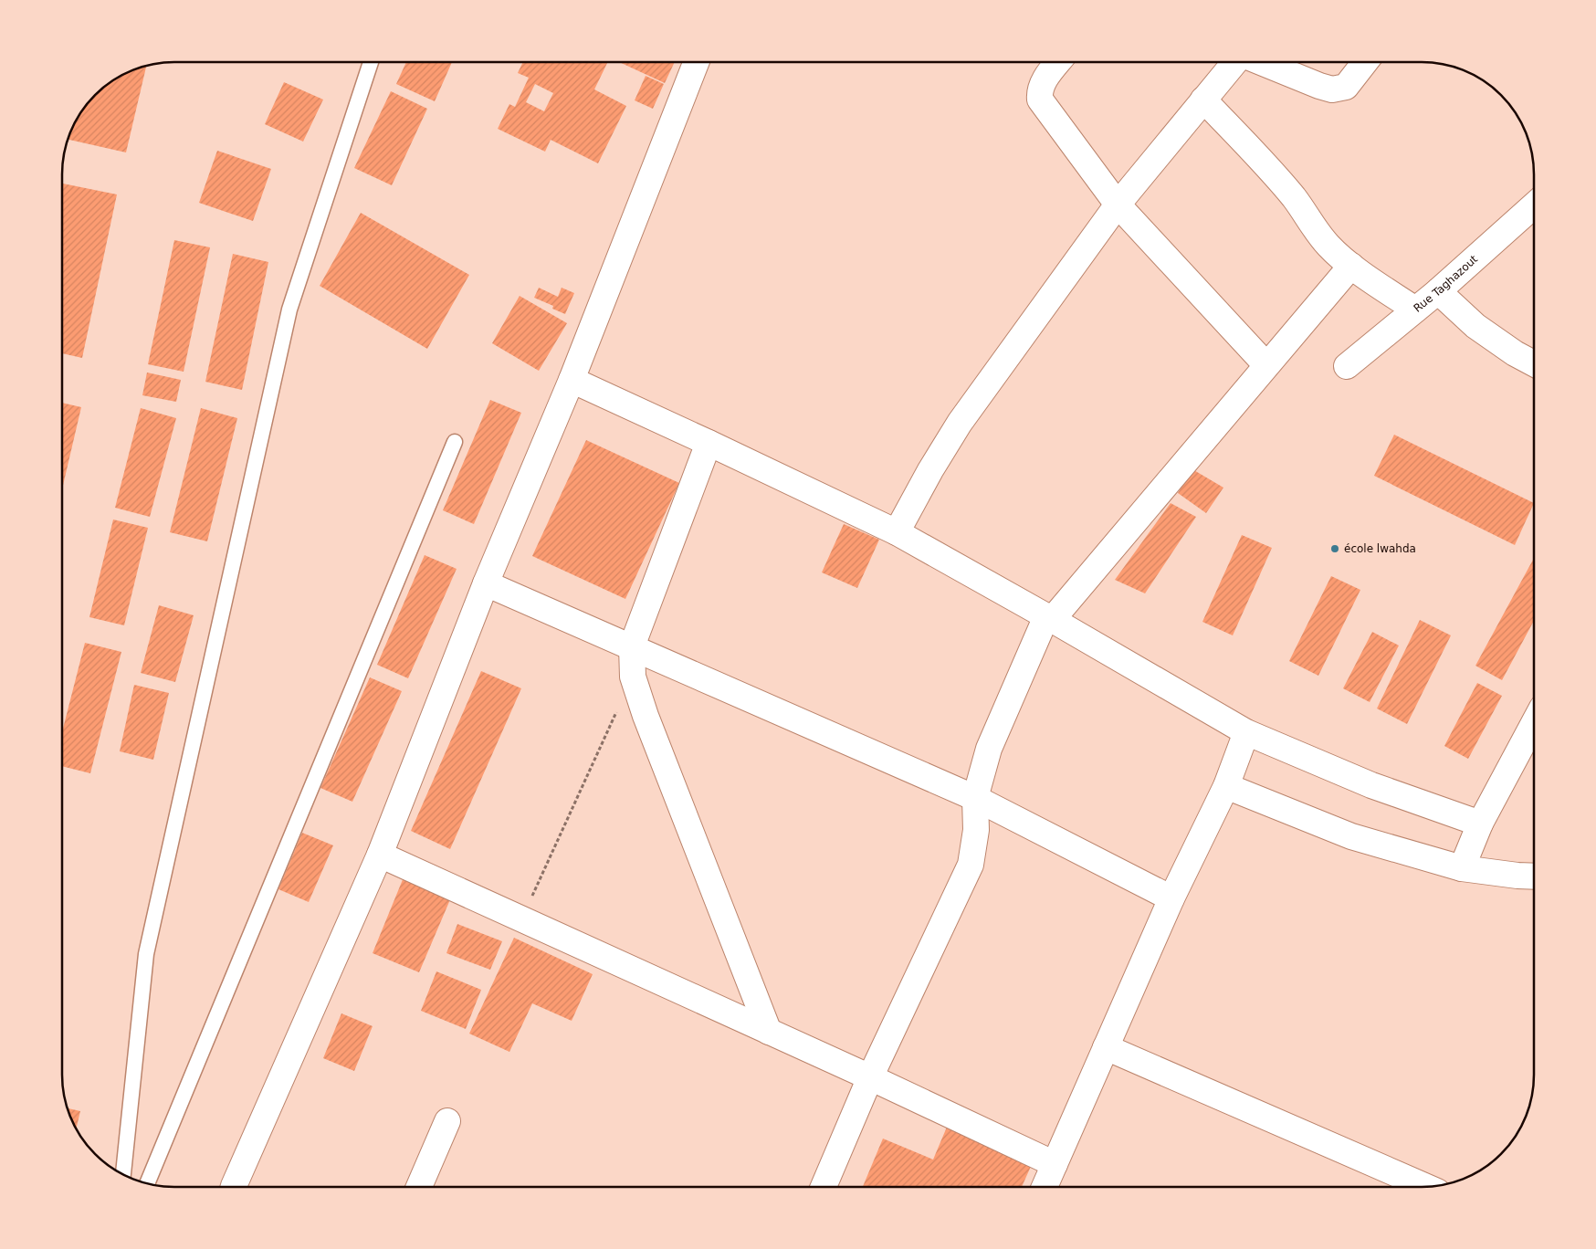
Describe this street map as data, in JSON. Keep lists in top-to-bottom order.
{
  "streets": {
    "street": ["Rue Taghazout"]
  },
  "places": ["école lwahda"]
}
